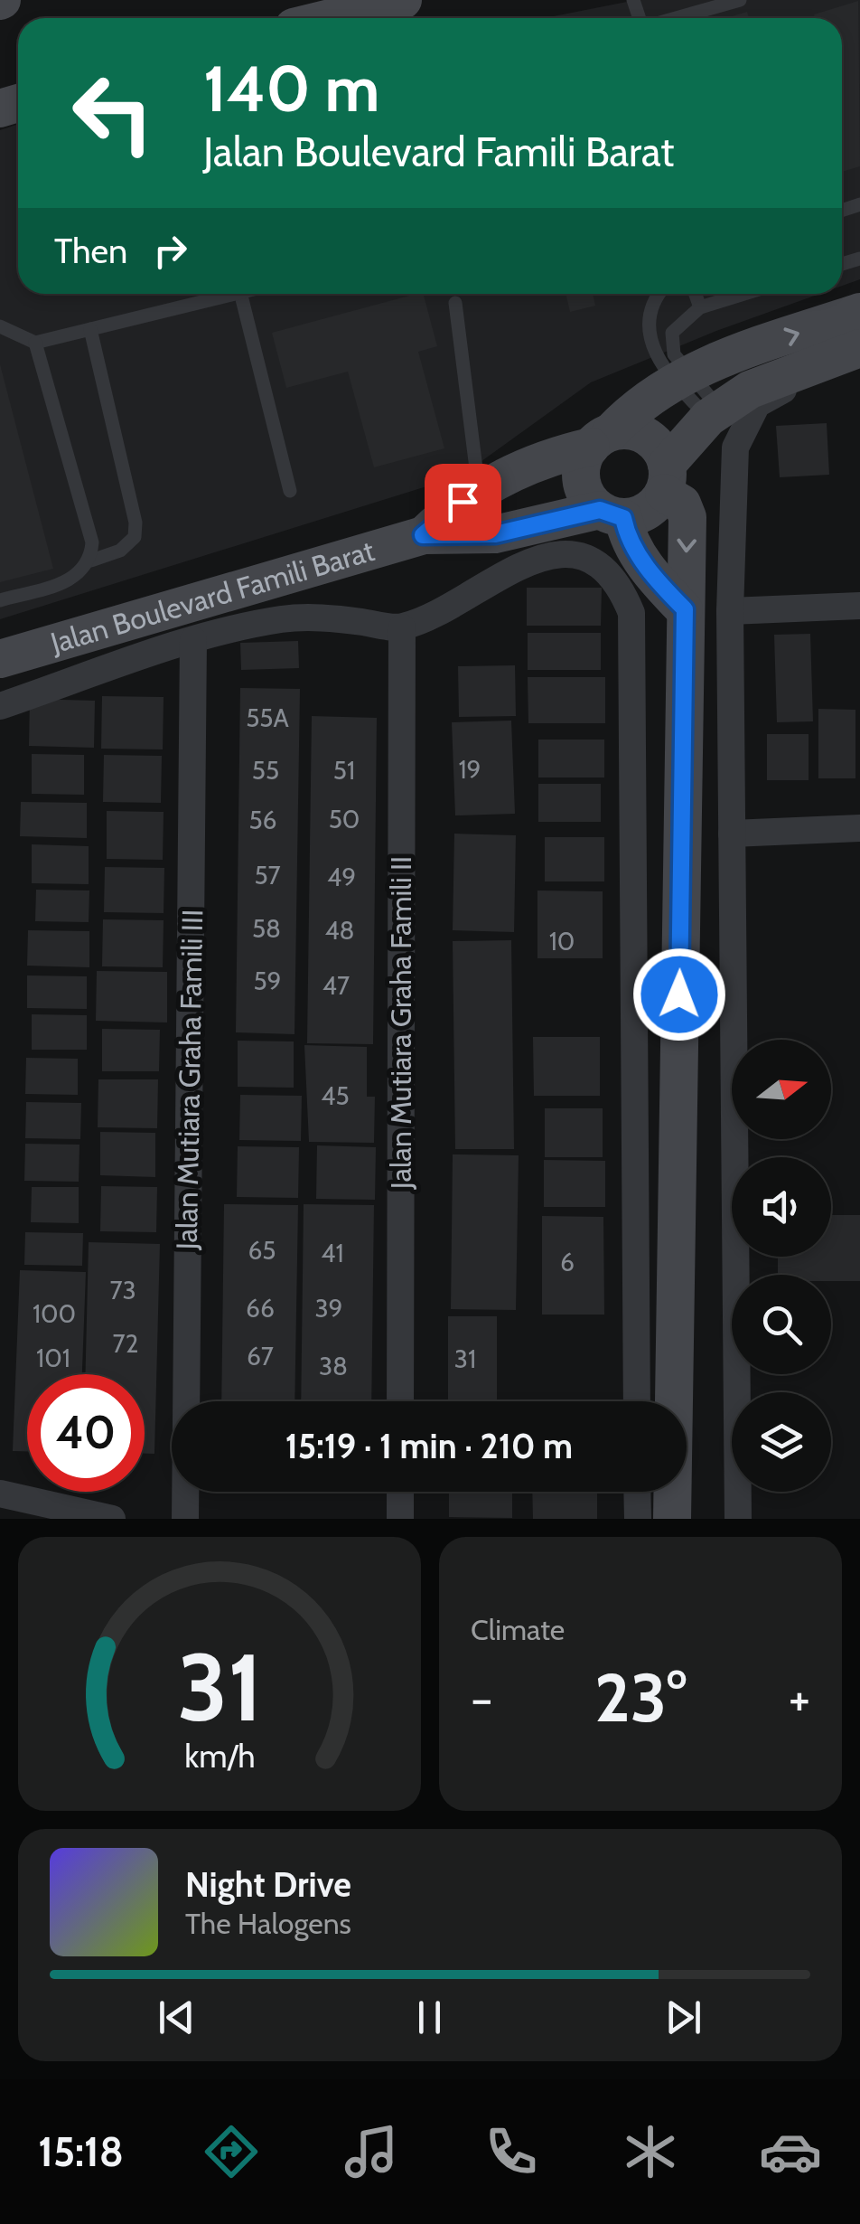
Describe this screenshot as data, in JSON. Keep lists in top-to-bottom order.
{
  "streets": {
    "street": ["Jalan Boulevard Famili Barat", "Jalan Mutiara Graha Famili II", "Jalan Mutiara Graha Famili III"]
  },
  "house_numbers": [
    "55A",
    "19",
    "55",
    "51",
    "50",
    "56",
    "57",
    "49",
    "58",
    "48",
    "10",
    "59",
    "47",
    "45",
    "65",
    "41",
    "6",
    "73",
    "66",
    "39",
    "100",
    "72",
    "67",
    "101",
    "31",
    "38"
  ],
  "north": "right",
  "page": {
    "turn": ["140 m", "Jalan Boulevard Famili Barat"],
    "then": "Then",
    "limit": "40",
    "trip": "15:19 · 1 min · 210 m",
    "tile": "Climate",
    "heat": ["−", "23°", "+"],
    "song": ["Night Drive", "The Halogens"],
    "tabs": "15:18",
    "gauge": ["31", "km/h"]
  }
}
